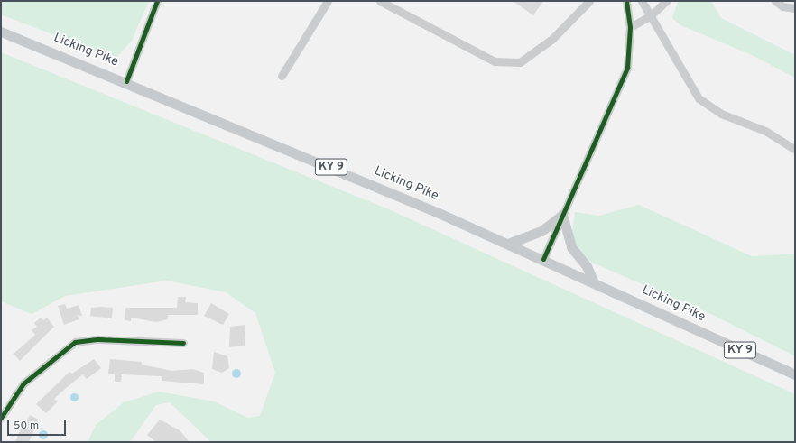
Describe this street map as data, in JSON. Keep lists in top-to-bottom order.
{
  "streets": {
    "main road": ["Licking Pike", "KY 9"]
  },
  "scale_bar": "50 m"
}
